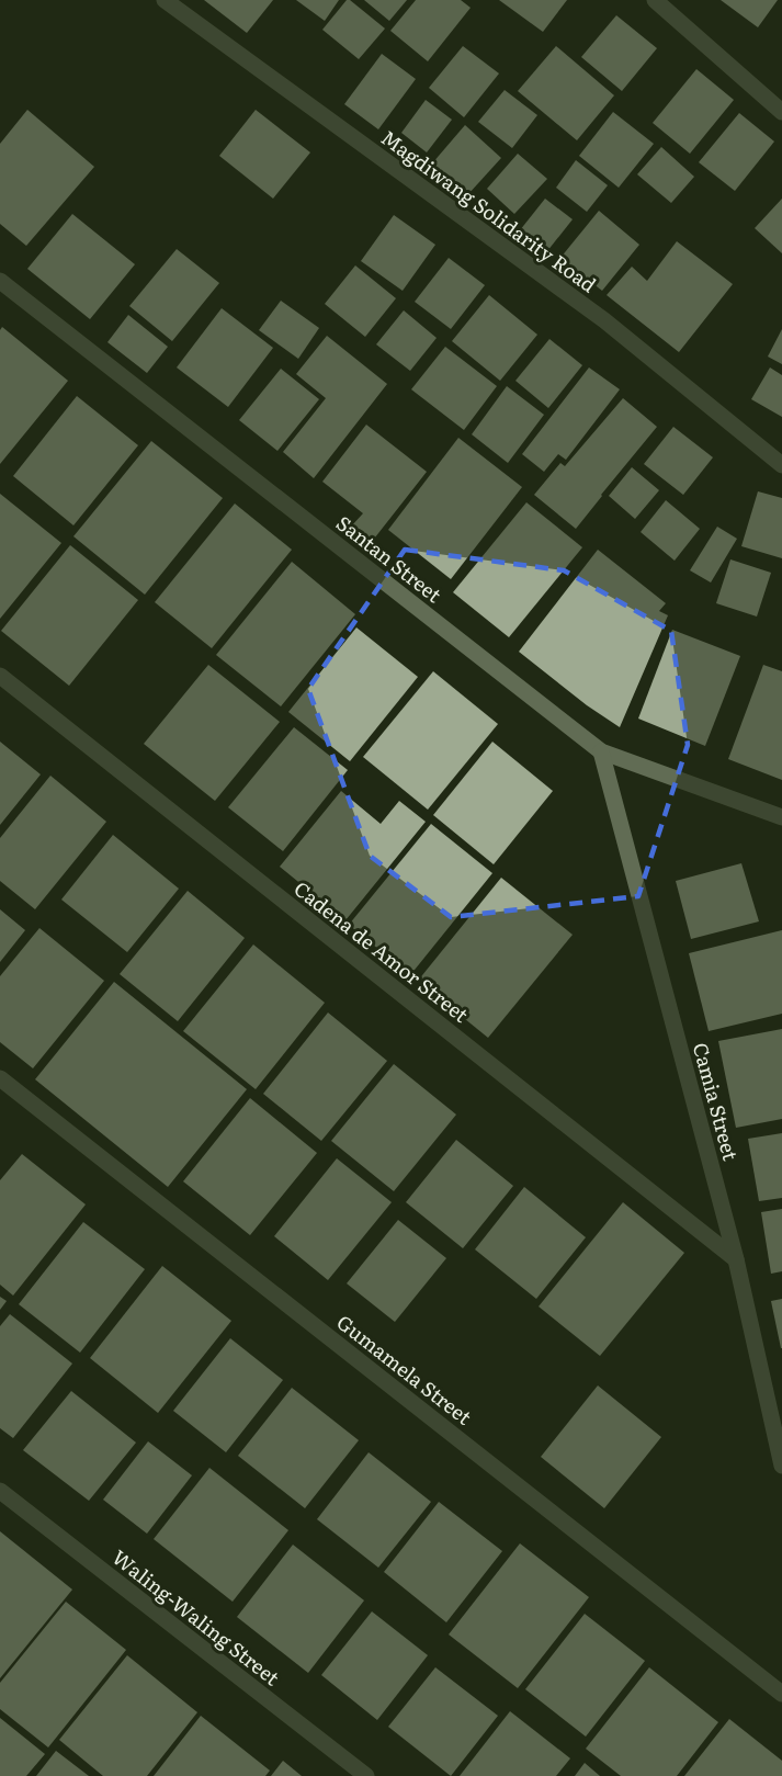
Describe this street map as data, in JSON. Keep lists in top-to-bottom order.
{
  "streets": {
    "street": [
      "Magdiwang Solidarity Road",
      "Santan Street",
      "Cadena de Amor Street",
      "Camia Street",
      "Gumamela Street",
      "Waling-Waling Street"
    ]
  },
  "crossings": [
    ["Santan Street", "Camia Street"],
    ["Cadena de Amor Street", "Camia Street"]
  ]
}
